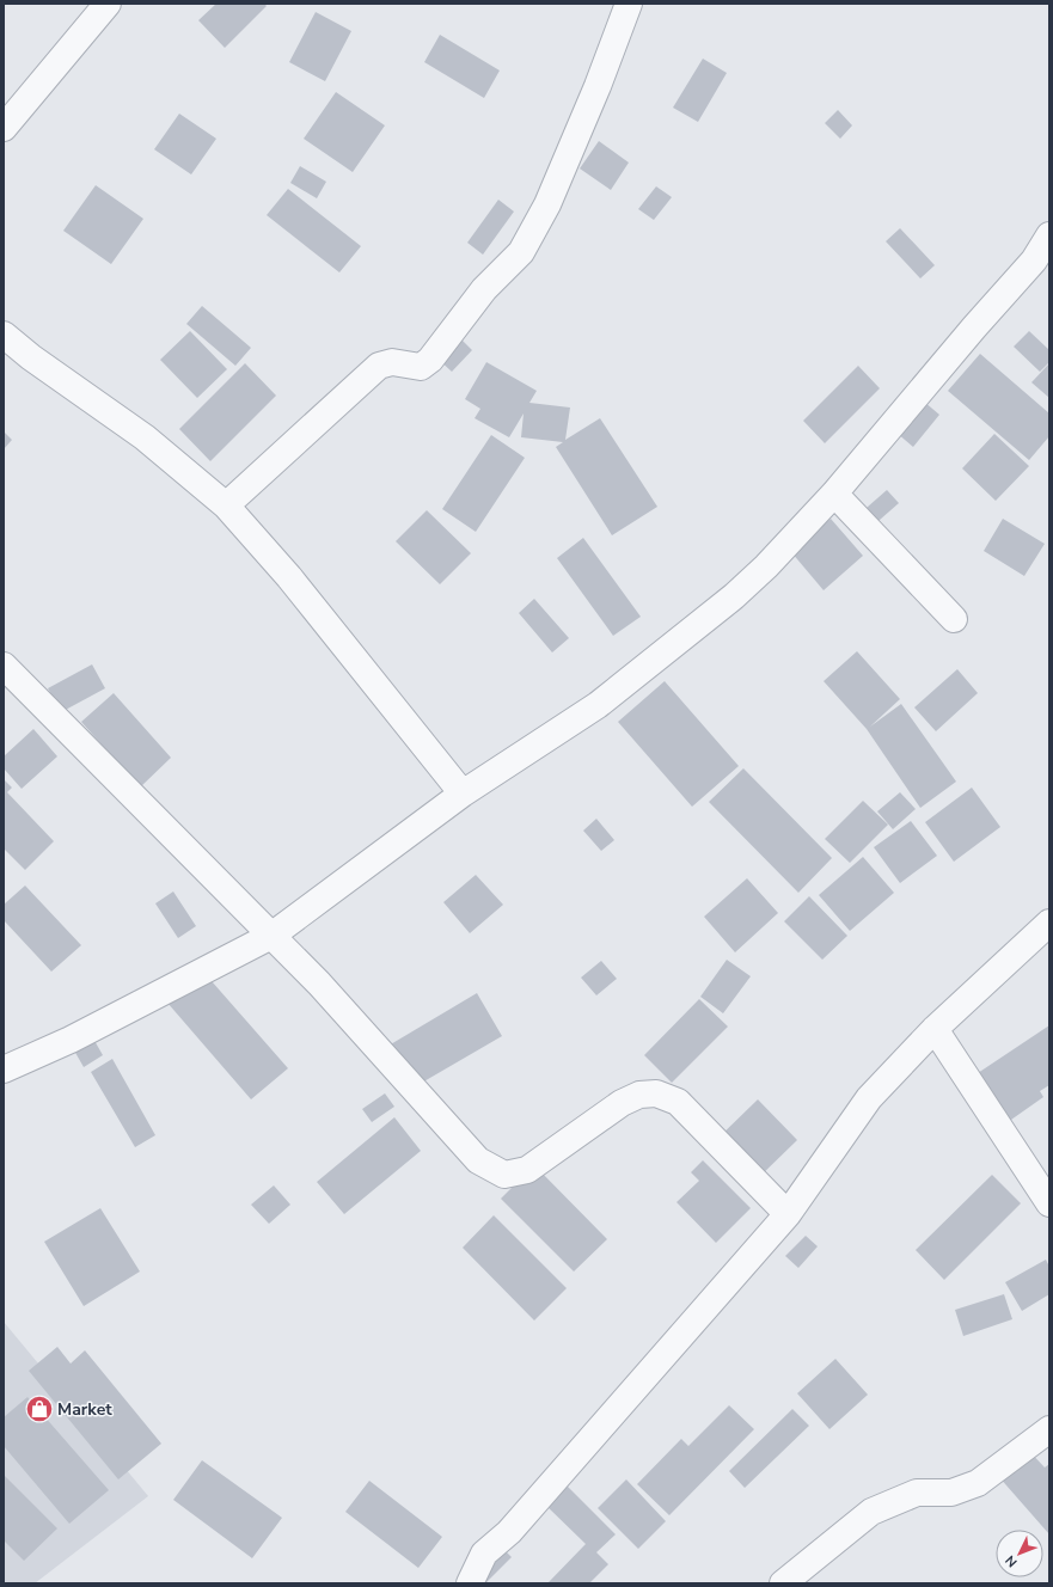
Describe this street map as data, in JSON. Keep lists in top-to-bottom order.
{
  "places": {
    "shop": ["Market"]
  },
  "north": "bottom left"
}
